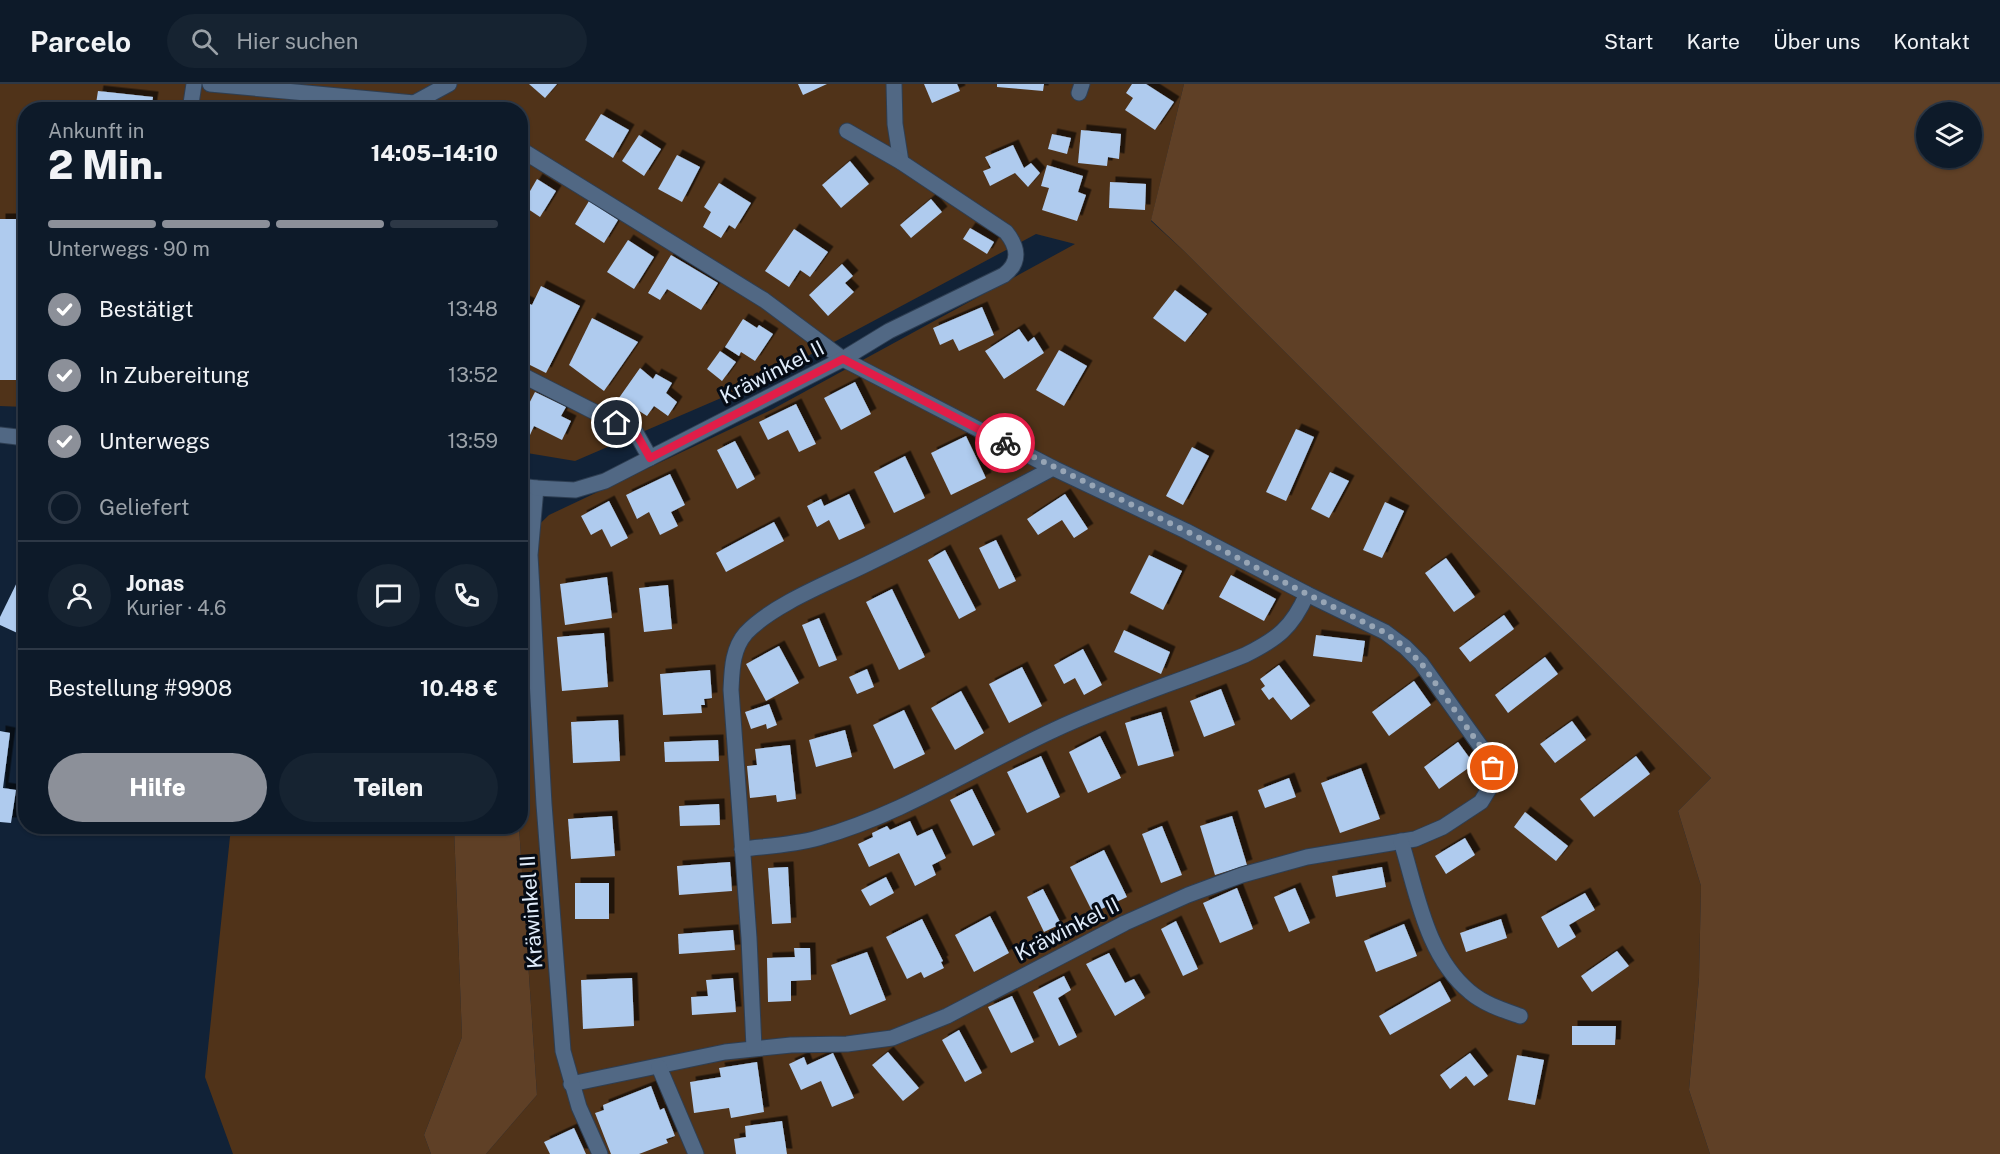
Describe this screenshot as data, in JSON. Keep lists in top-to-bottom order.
{
  "streets": {
    "lane": ["Kräwinkel II"]
  },
  "page": {
    "header": "Parcelo",
    "search": "Hier suchen",
    "nav": [
      "Start",
      "Karte",
      "Über uns",
      "Kontakt"
    ],
    "heading": ["2 Min.", "Ankunft in", "14:05–14:10"],
    "panel": [
      "Jonas",
      "Kurier · 4.6",
      "Bestellung #9908",
      "10.48 €"
    ],
    "bar": "Unterwegs · 90 m",
    "list": [
      ["Bestätigt", "13:48"],
      ["In Zubereitung", "13:52"],
      ["Unterwegs", "13:59"],
      "Geliefert"
    ],
    "buttons": ["Hilfe", "Teilen"]
  }
}
